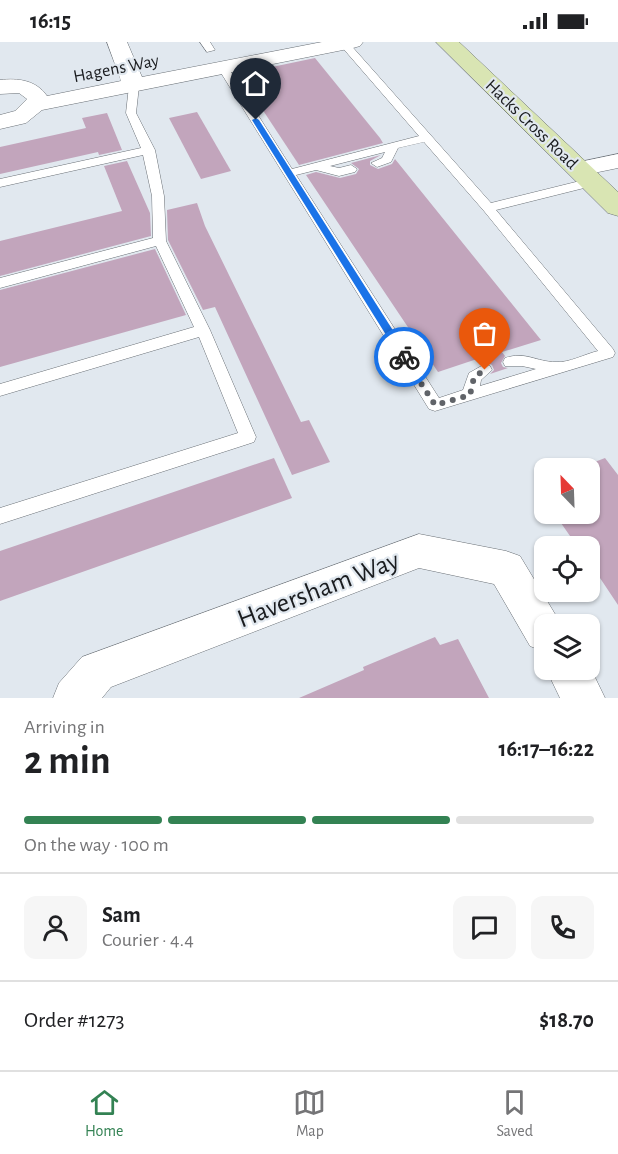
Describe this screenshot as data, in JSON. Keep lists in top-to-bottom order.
{
  "streets": {
    "main road": ["Hacks Cross Road"],
    "street": ["Hagens Way", "Haversham Way"]
  },
  "north": "top left",
  "page": {
    "status": "16:15",
    "heading": ["2 min", "Arriving in", "16:17–16:22"],
    "panel": [
      "Sam",
      "Courier · 4.4",
      "Order #1273",
      "$18.70"
    ],
    "bar": "On the way · 100 m",
    "tabs": ["Home", "Map", "Saved"]
  }
}
